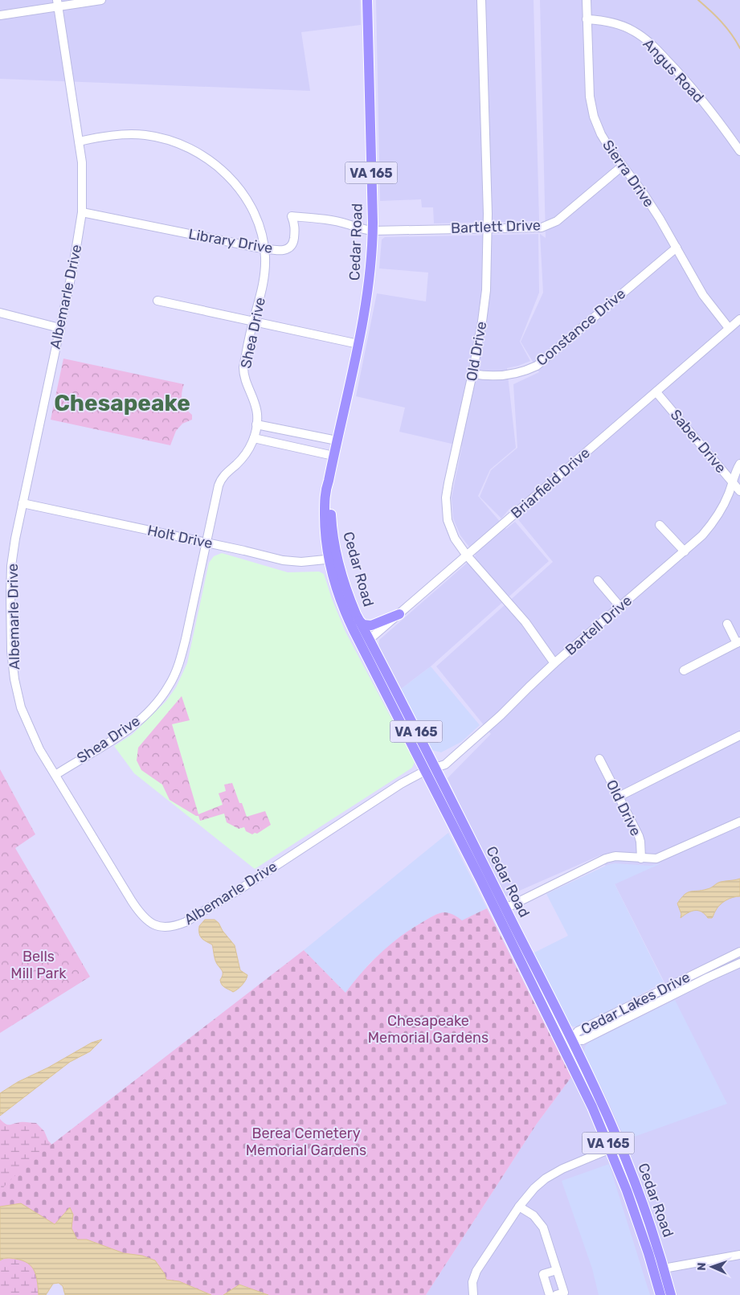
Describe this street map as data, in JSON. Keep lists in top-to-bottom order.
{
  "streets": {
    "main road": ["VA 165", "Cedar Road"],
    "street": [
      "Angus Road",
      "Sierra Drive",
      "Bartlett Drive",
      "Library Drive",
      "Albemarle Drive",
      "Constance Drive",
      "Shea Drive",
      "Old Drive",
      "Saber Drive",
      "Briarfield Drive",
      "Holt Drive",
      "Bartell Drive",
      "Cedar Lakes Drive"
    ]
  },
  "crossings": [
    ["Angus Road", "Sierra Drive"],
    ["Sierra Drive", "Bartlett Drive"],
    ["Sierra Drive", "Constance Drive"],
    ["Sierra Drive", "Briarfield Drive"],
    ["Bartlett Drive", "Library Drive"],
    ["Bartlett Drive", "Cedar Road"],
    ["Bartlett Drive", "Old Drive"],
    ["Library Drive", "Cedar Road"],
    ["Library Drive", "Albemarle Drive"],
    ["Library Drive", "Shea Drive"],
    ["Cedar Road", "Albemarle Drive"],
    ["Cedar Road", "Briarfield Drive"],
    ["Cedar Road", "Holt Drive"],
    ["Cedar Road", "Bartell Drive"],
    ["Cedar Road", "Cedar Lakes Drive"],
    ["Albemarle Drive", "Shea Drive"],
    ["Albemarle Drive", "Holt Drive"],
    ["Albemarle Drive", "Bartell Drive"],
    ["Constance Drive", "Old Drive"],
    ["Shea Drive", "Holt Drive"],
    ["Old Drive", "Briarfield Drive"],
    ["Old Drive", "Bartell Drive"],
    ["Saber Drive", "Briarfield Drive"],
    ["Saber Drive", "Bartell Drive"]
  ],
  "districts": ["Chesapeake"],
  "parks": ["Bells Mill Park", "Chesapeake Memorial Gardens", "Berea Cemetery Memorial Gardens"],
  "north": "left"
}
